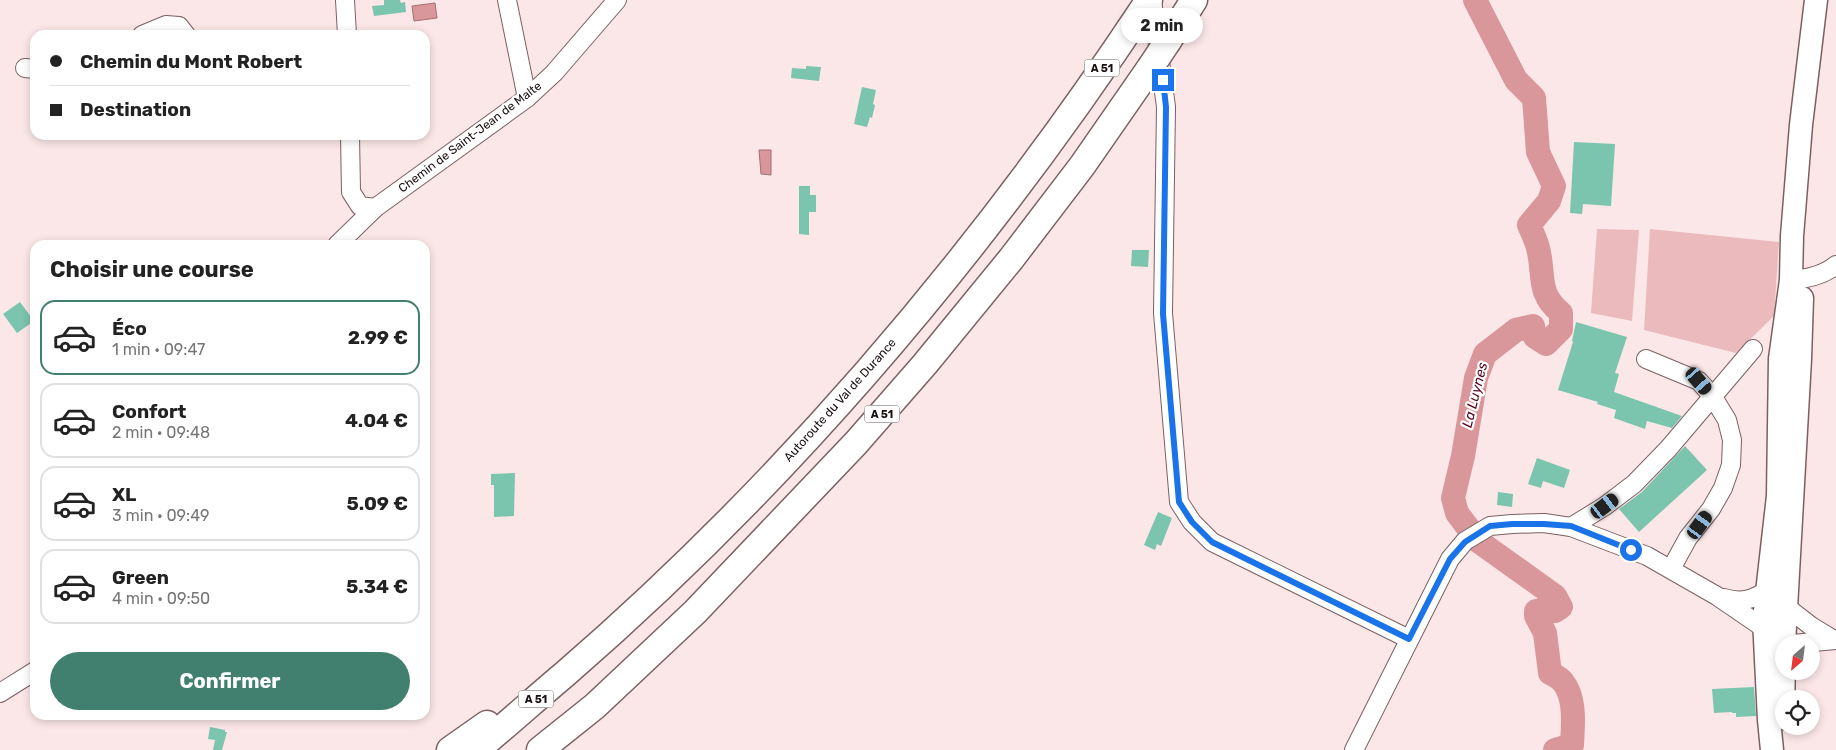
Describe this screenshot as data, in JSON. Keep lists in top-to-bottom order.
{
  "streets": {
    "highway": ["A 51", "Autoroute du Val de Durance"],
    "street": ["Chemin de Saint-Jean de Malte"]
  },
  "water": ["La Luynes"],
  "north": "bottom left",
  "page": {
    "bubble": "2 min",
    "banner": ["Chemin du Mont Robert", "Destination"],
    "heading": "Choisir une course",
    "list": [
      {
        "name": "Éco",
        "note": "1 min · 09:47",
        "value": "2.99 €"
      },
      {
        "name": "Confort",
        "note": "2 min · 09:48",
        "value": "4.04 €"
      },
      {
        "name": "XL",
        "note": "3 min · 09:49",
        "value": "5.09 €"
      },
      {
        "name": "Green",
        "note": "4 min · 09:50",
        "value": "5.34 €"
      }
    ],
    "buttons": "Confirmer"
  }
}
